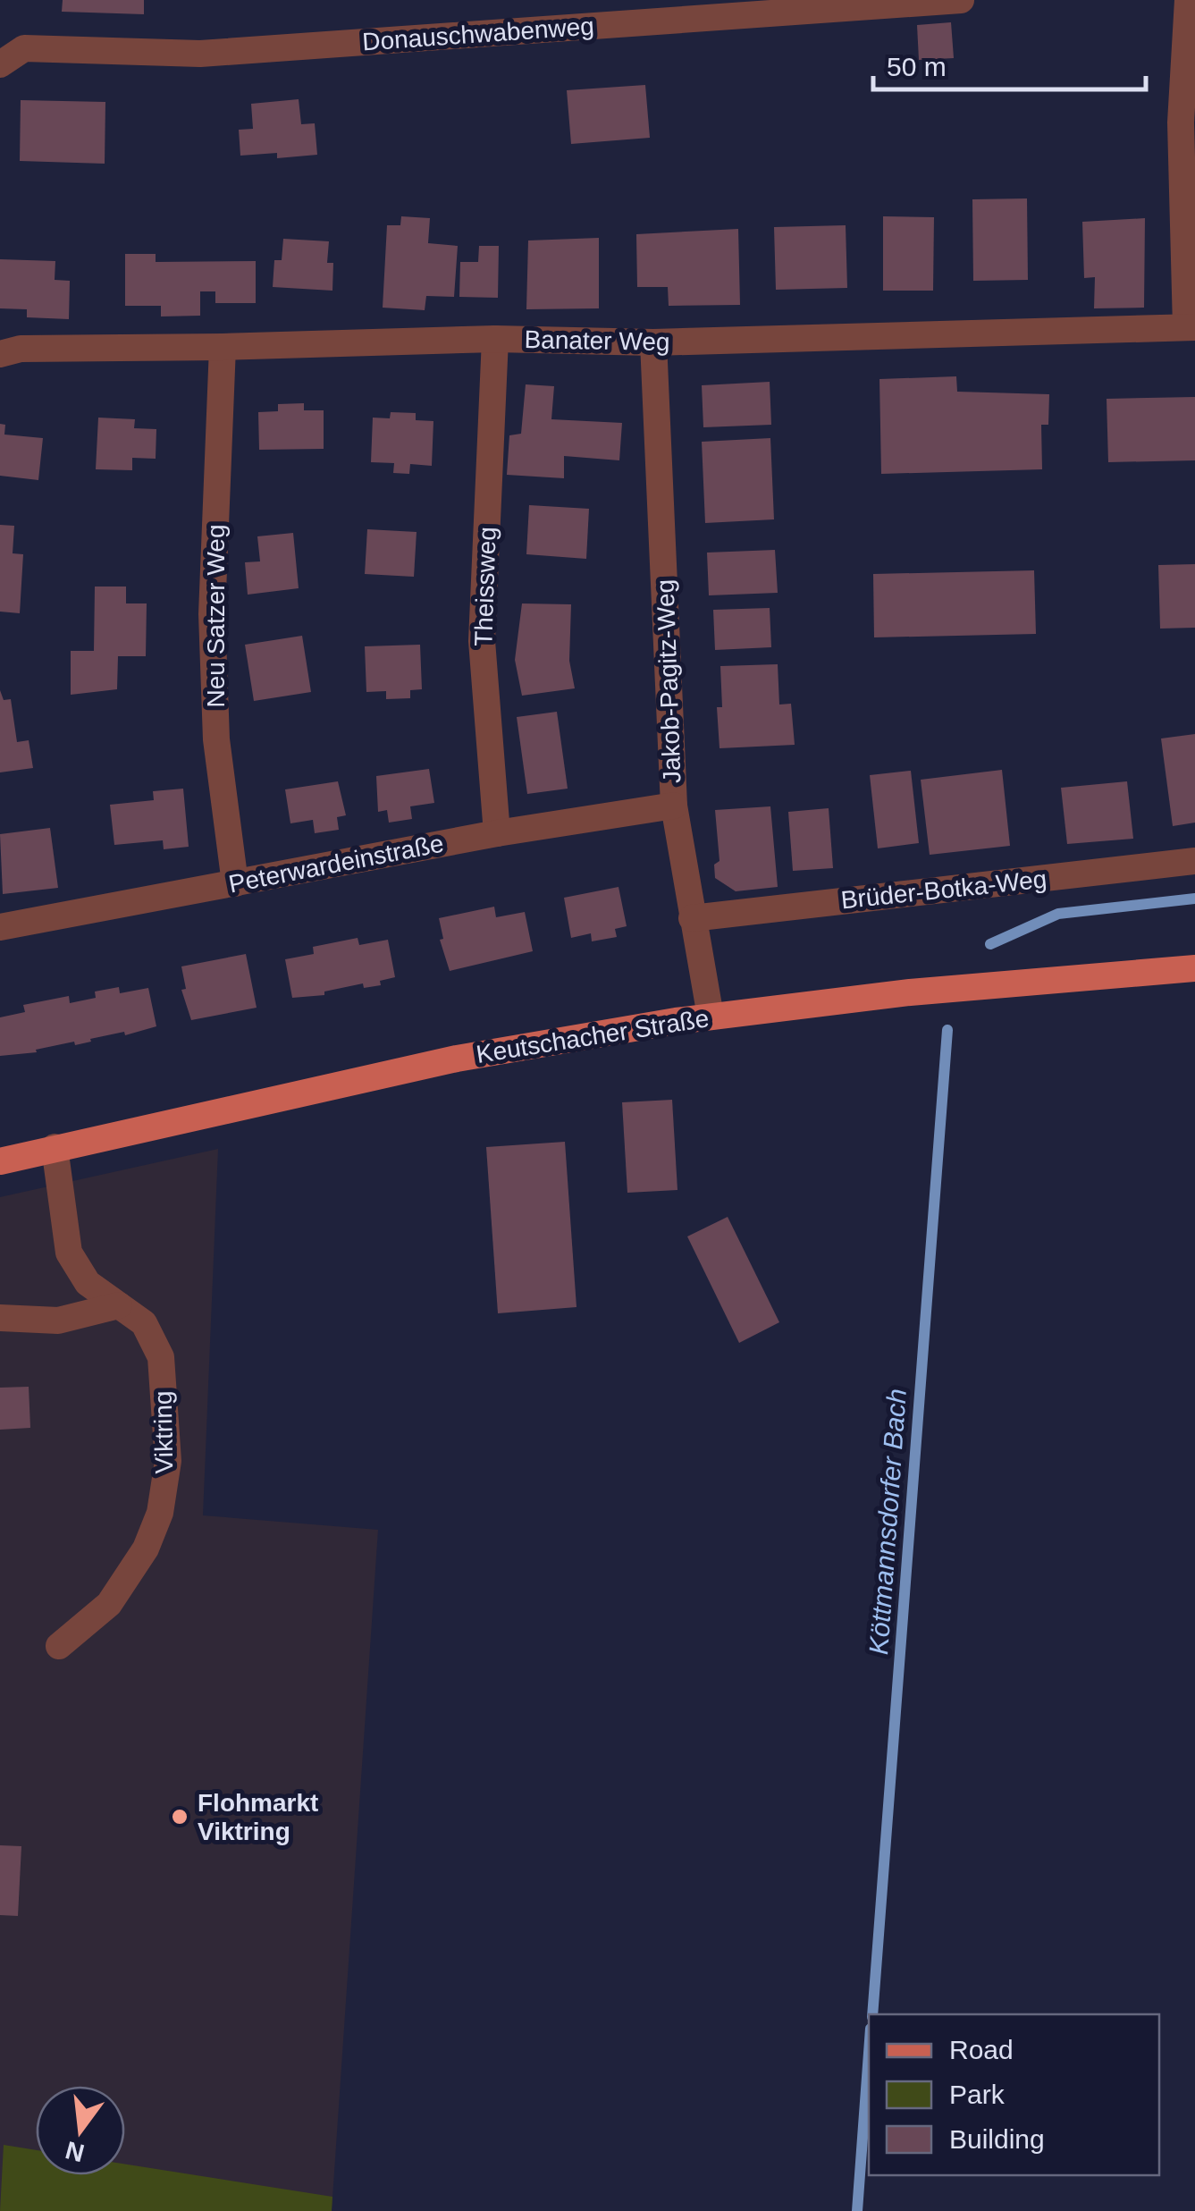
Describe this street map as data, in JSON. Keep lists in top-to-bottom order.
{
  "streets": {
    "main road": ["Keutschacher Straße"],
    "street": [
      "Donauschwabenweg",
      "Banater Weg",
      "Theissweg",
      "Neu Satzer Weg",
      "Jakob-Pagitz-Weg",
      "Peterwardeinstraße",
      "Brüder-Botka-Weg",
      "Viktring"
    ]
  },
  "crossings": [
    ["Banater Weg", "Theissweg"],
    ["Banater Weg", "Neu Satzer Weg"],
    ["Banater Weg", "Jakob-Pagitz-Weg"],
    ["Theissweg", "Peterwardeinstraße"],
    ["Neu Satzer Weg", "Peterwardeinstraße"],
    ["Jakob-Pagitz-Weg", "Peterwardeinstraße"],
    ["Jakob-Pagitz-Weg", "Brüder-Botka-Weg"],
    ["Jakob-Pagitz-Weg", "Keutschacher Straße"],
    ["Keutschacher Straße", "Viktring"]
  ],
  "water": ["Köttmannsdorfer Bach"],
  "places": ["Flohmarkt Viktring"],
  "legend": ["Road", "Park", "Building"],
  "scale_bar": "50 m",
  "north": "bottom"
}
